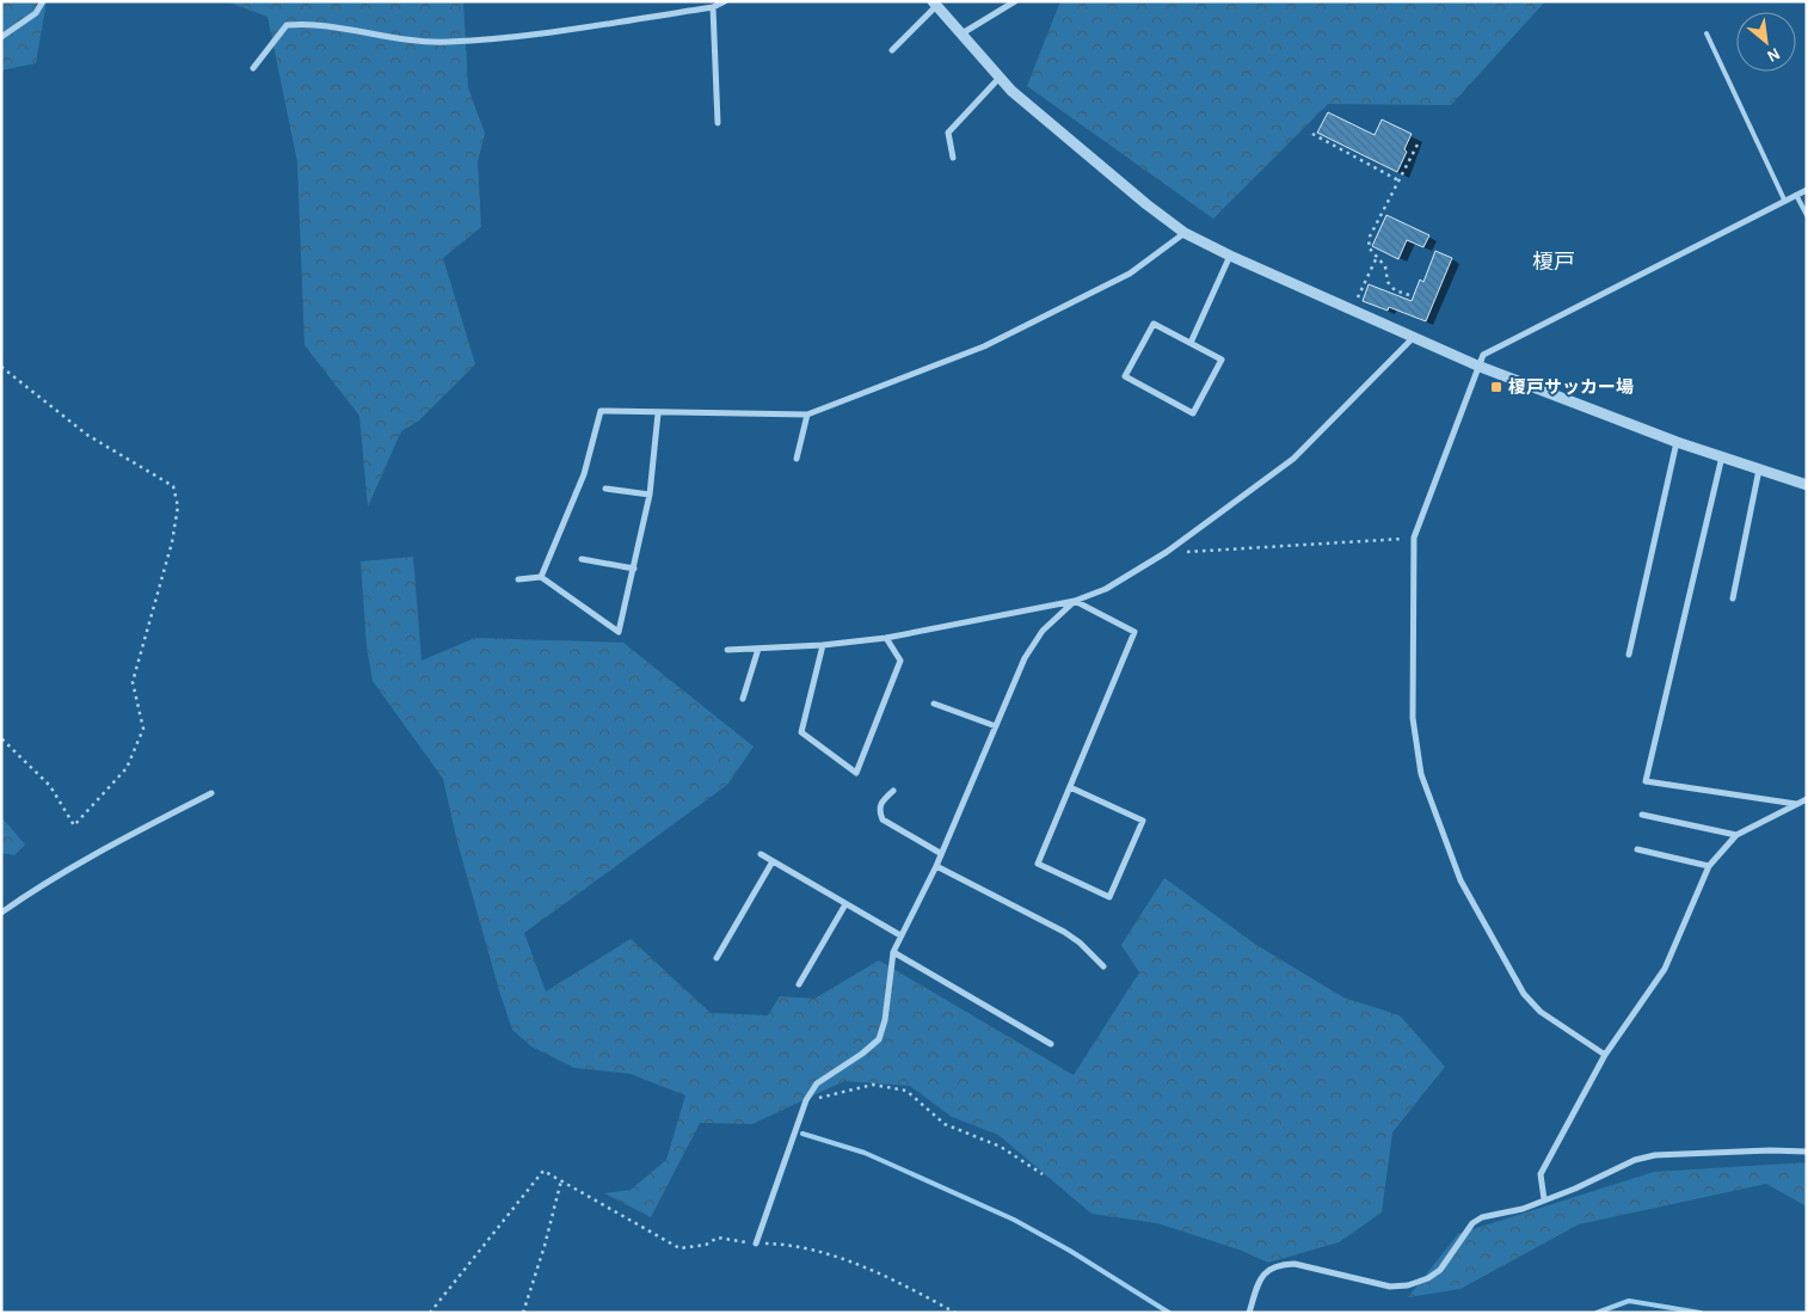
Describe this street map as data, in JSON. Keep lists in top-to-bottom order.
{
  "districts": ["榎戸"],
  "places": {
    "transit": ["榎戸サッカー場"]
  },
  "north": "bottom right"
}
